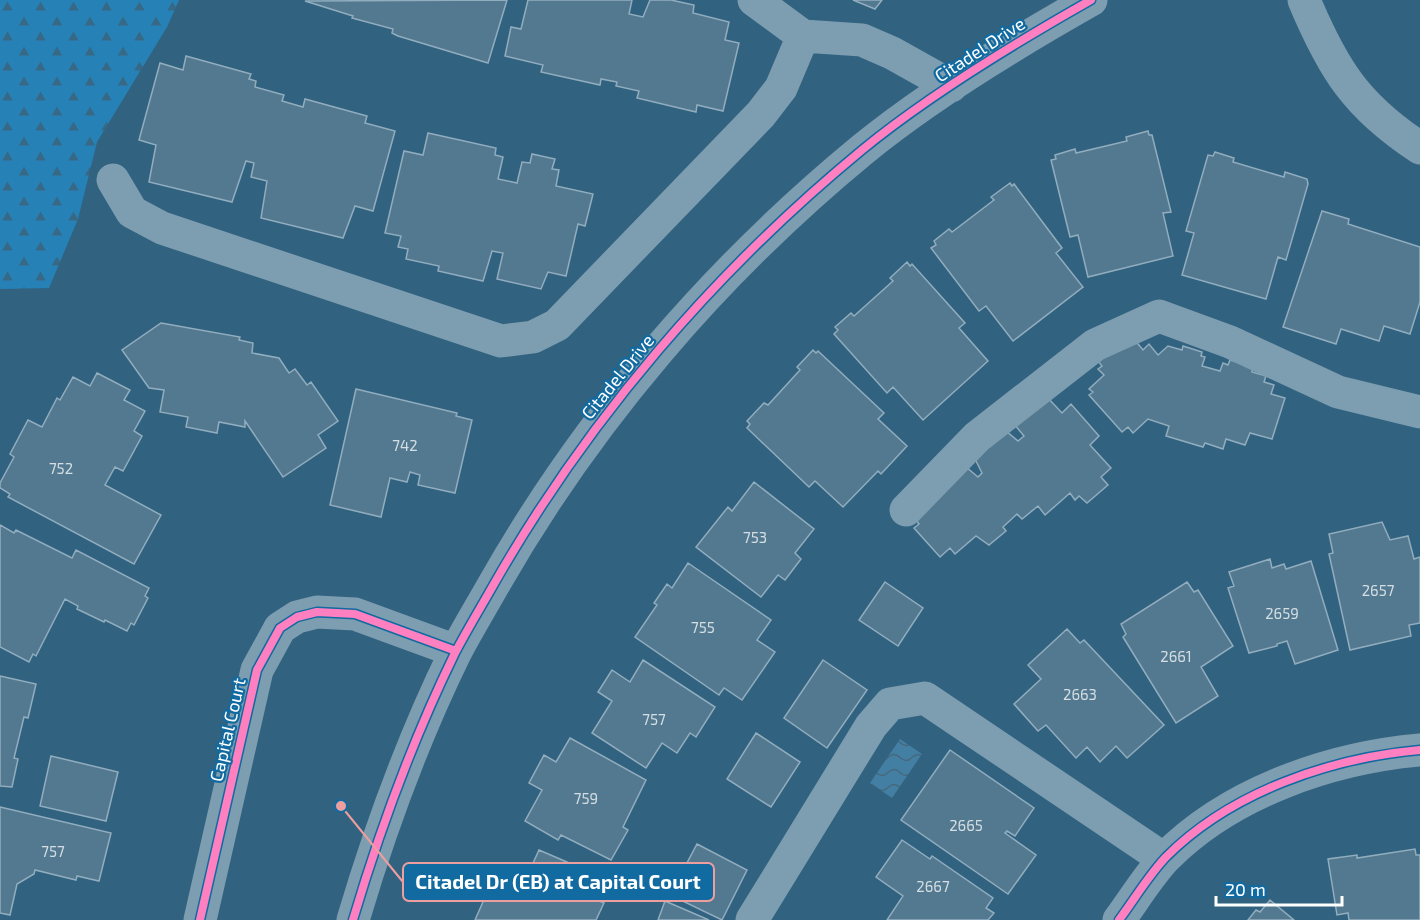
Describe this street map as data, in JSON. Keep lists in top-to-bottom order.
{
  "streets": {
    "street": ["Citadel Drive", "Capital Court"]
  },
  "crossings": [
    ["Citadel Drive", "Capital Court"]
  ],
  "places": ["Citadel Dr (EB) at Capital Court"],
  "house_numbers": [
    "742",
    "752",
    "753",
    "2657",
    "2659",
    "755",
    "2661",
    "2663",
    "757",
    "759",
    "2665",
    "757",
    "2667"
  ],
  "scale_bar": "20 m"
}
